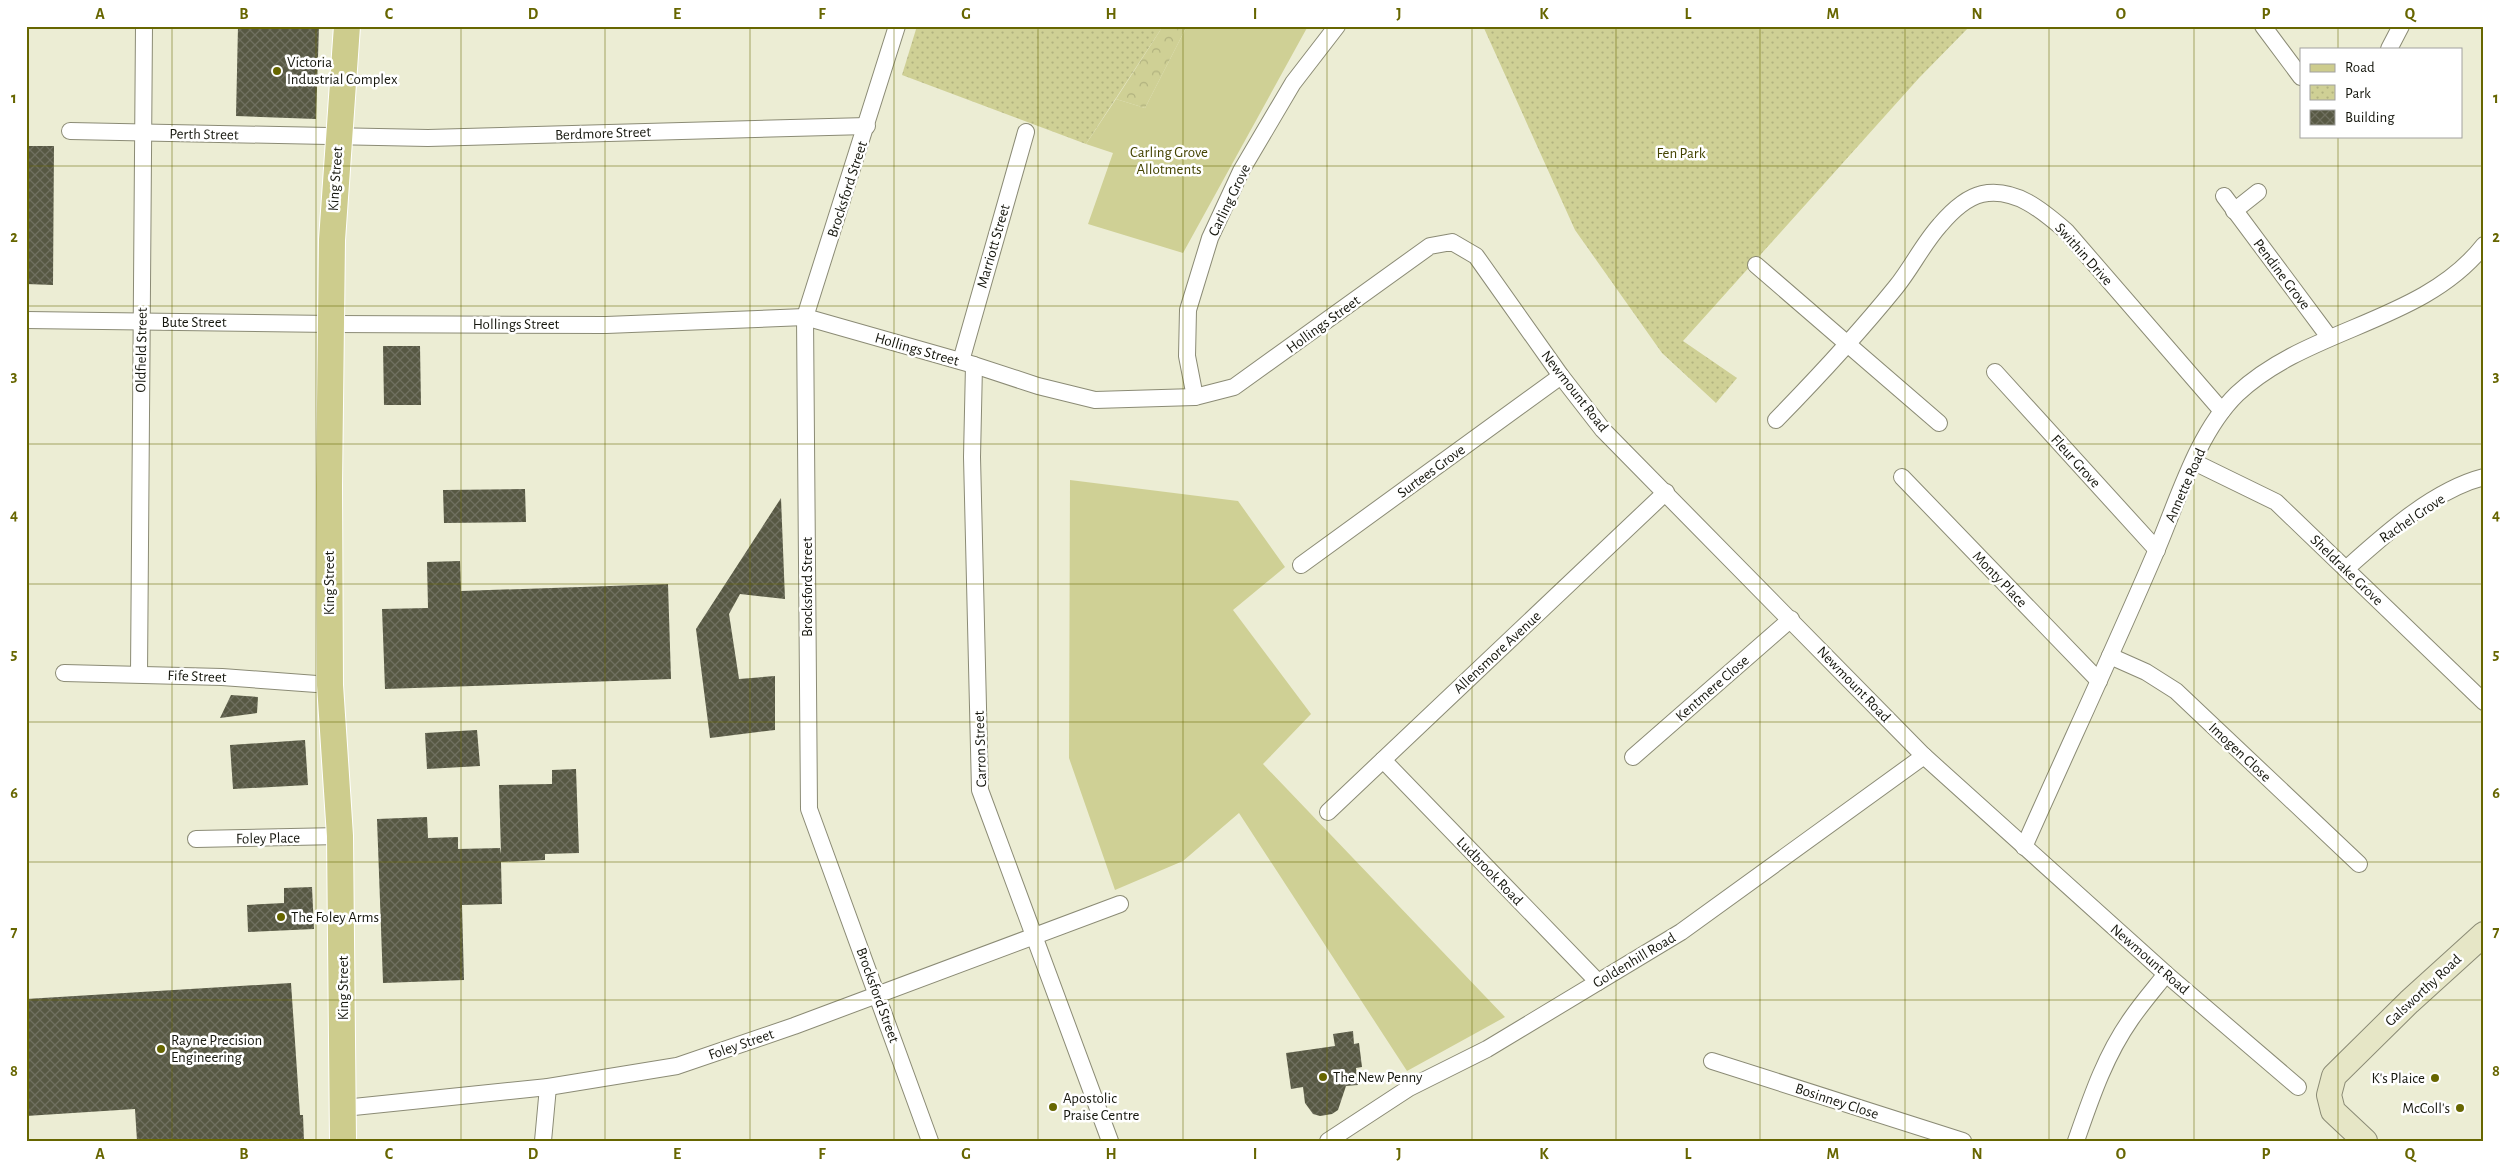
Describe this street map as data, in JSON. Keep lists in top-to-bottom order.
{
  "streets": {
    "main road": ["King Street"],
    "street": [
      "Berdmore Street",
      "Perth Street",
      "Brocksford Street",
      "Carling Grove",
      "Marriott Street",
      "Swithin Drive",
      "Pendine Grove",
      "Bute Street",
      "Hollings Street",
      "Oldfield Street",
      "Newmount Road",
      "Fleur Grove",
      "Surtees Grove",
      "Annette Road",
      "Rachel Grove",
      "Sheldrake Grove",
      "Monty Place",
      "Allensmore Avenue",
      "Fife Street",
      "Kentmere Close",
      "Carron Street",
      "Imogen Close",
      "Foley Place",
      "Ludbrook Road",
      "Goldenhill Road",
      "Galsworthy Road",
      "Foley Street",
      "Bosinney Close"
    ]
  },
  "crossings": [
    ["Berdmore Street", "Perth Street"],
    ["Berdmore Street", "King Street"],
    ["Berdmore Street", "Brocksford Street"],
    ["Perth Street", "King Street"],
    ["Perth Street", "Oldfield Street"],
    ["King Street", "Bute Street"],
    ["King Street", "Hollings Street"],
    ["King Street", "Fife Street"],
    ["King Street", "Foley Place"],
    ["King Street", "Foley Street"],
    ["Brocksford Street", "Hollings Street"],
    ["Brocksford Street", "Foley Street"],
    ["Carling Grove", "Hollings Street"],
    ["Marriott Street", "Hollings Street"],
    ["Marriott Street", "Carron Street"],
    ["Swithin Drive", "Annette Road"],
    ["Pendine Grove", "Annette Road"],
    ["Bute Street", "Hollings Street"],
    ["Bute Street", "Oldfield Street"],
    ["Hollings Street", "Newmount Road"],
    ["Hollings Street", "Carron Street"],
    ["Oldfield Street", "Fife Street"],
    ["Newmount Road", "Surtees Grove"],
    ["Newmount Road", "Annette Road"],
    ["Newmount Road", "Allensmore Avenue"],
    ["Newmount Road", "Kentmere Close"],
    ["Newmount Road", "Goldenhill Road"],
    ["Fleur Grove", "Annette Road"],
    ["Annette Road", "Sheldrake Grove"],
    ["Annette Road", "Monty Place"],
    ["Annette Road", "Imogen Close"],
    ["Rachel Grove", "Sheldrake Grove"],
    ["Allensmore Avenue", "Ludbrook Road"],
    ["Carron Street", "Foley Street"],
    ["Ludbrook Road", "Goldenhill Road"]
  ],
  "parks": ["Carling Grove Allotments", "Fen Park"],
  "places": [
    "Victoria Industrial Complex",
    "The Foley Arms",
    "Rayne Precision Engineering",
    "The New Penny",
    "K's Plaice",
    "Apostolic Praise Centre",
    "McColl's"
  ],
  "legend": ["Road", "Park", "Building"],
  "grid": {
    "columns": [
      "A",
      "B",
      "C",
      "D",
      "E",
      "F",
      "G",
      "H",
      "I",
      "J",
      "K",
      "L",
      "M",
      "N",
      "O",
      "P",
      "Q"
    ],
    "rows": [
      "1",
      "2",
      "3",
      "4",
      "5",
      "6",
      "7",
      "8"
    ]
  }
}
